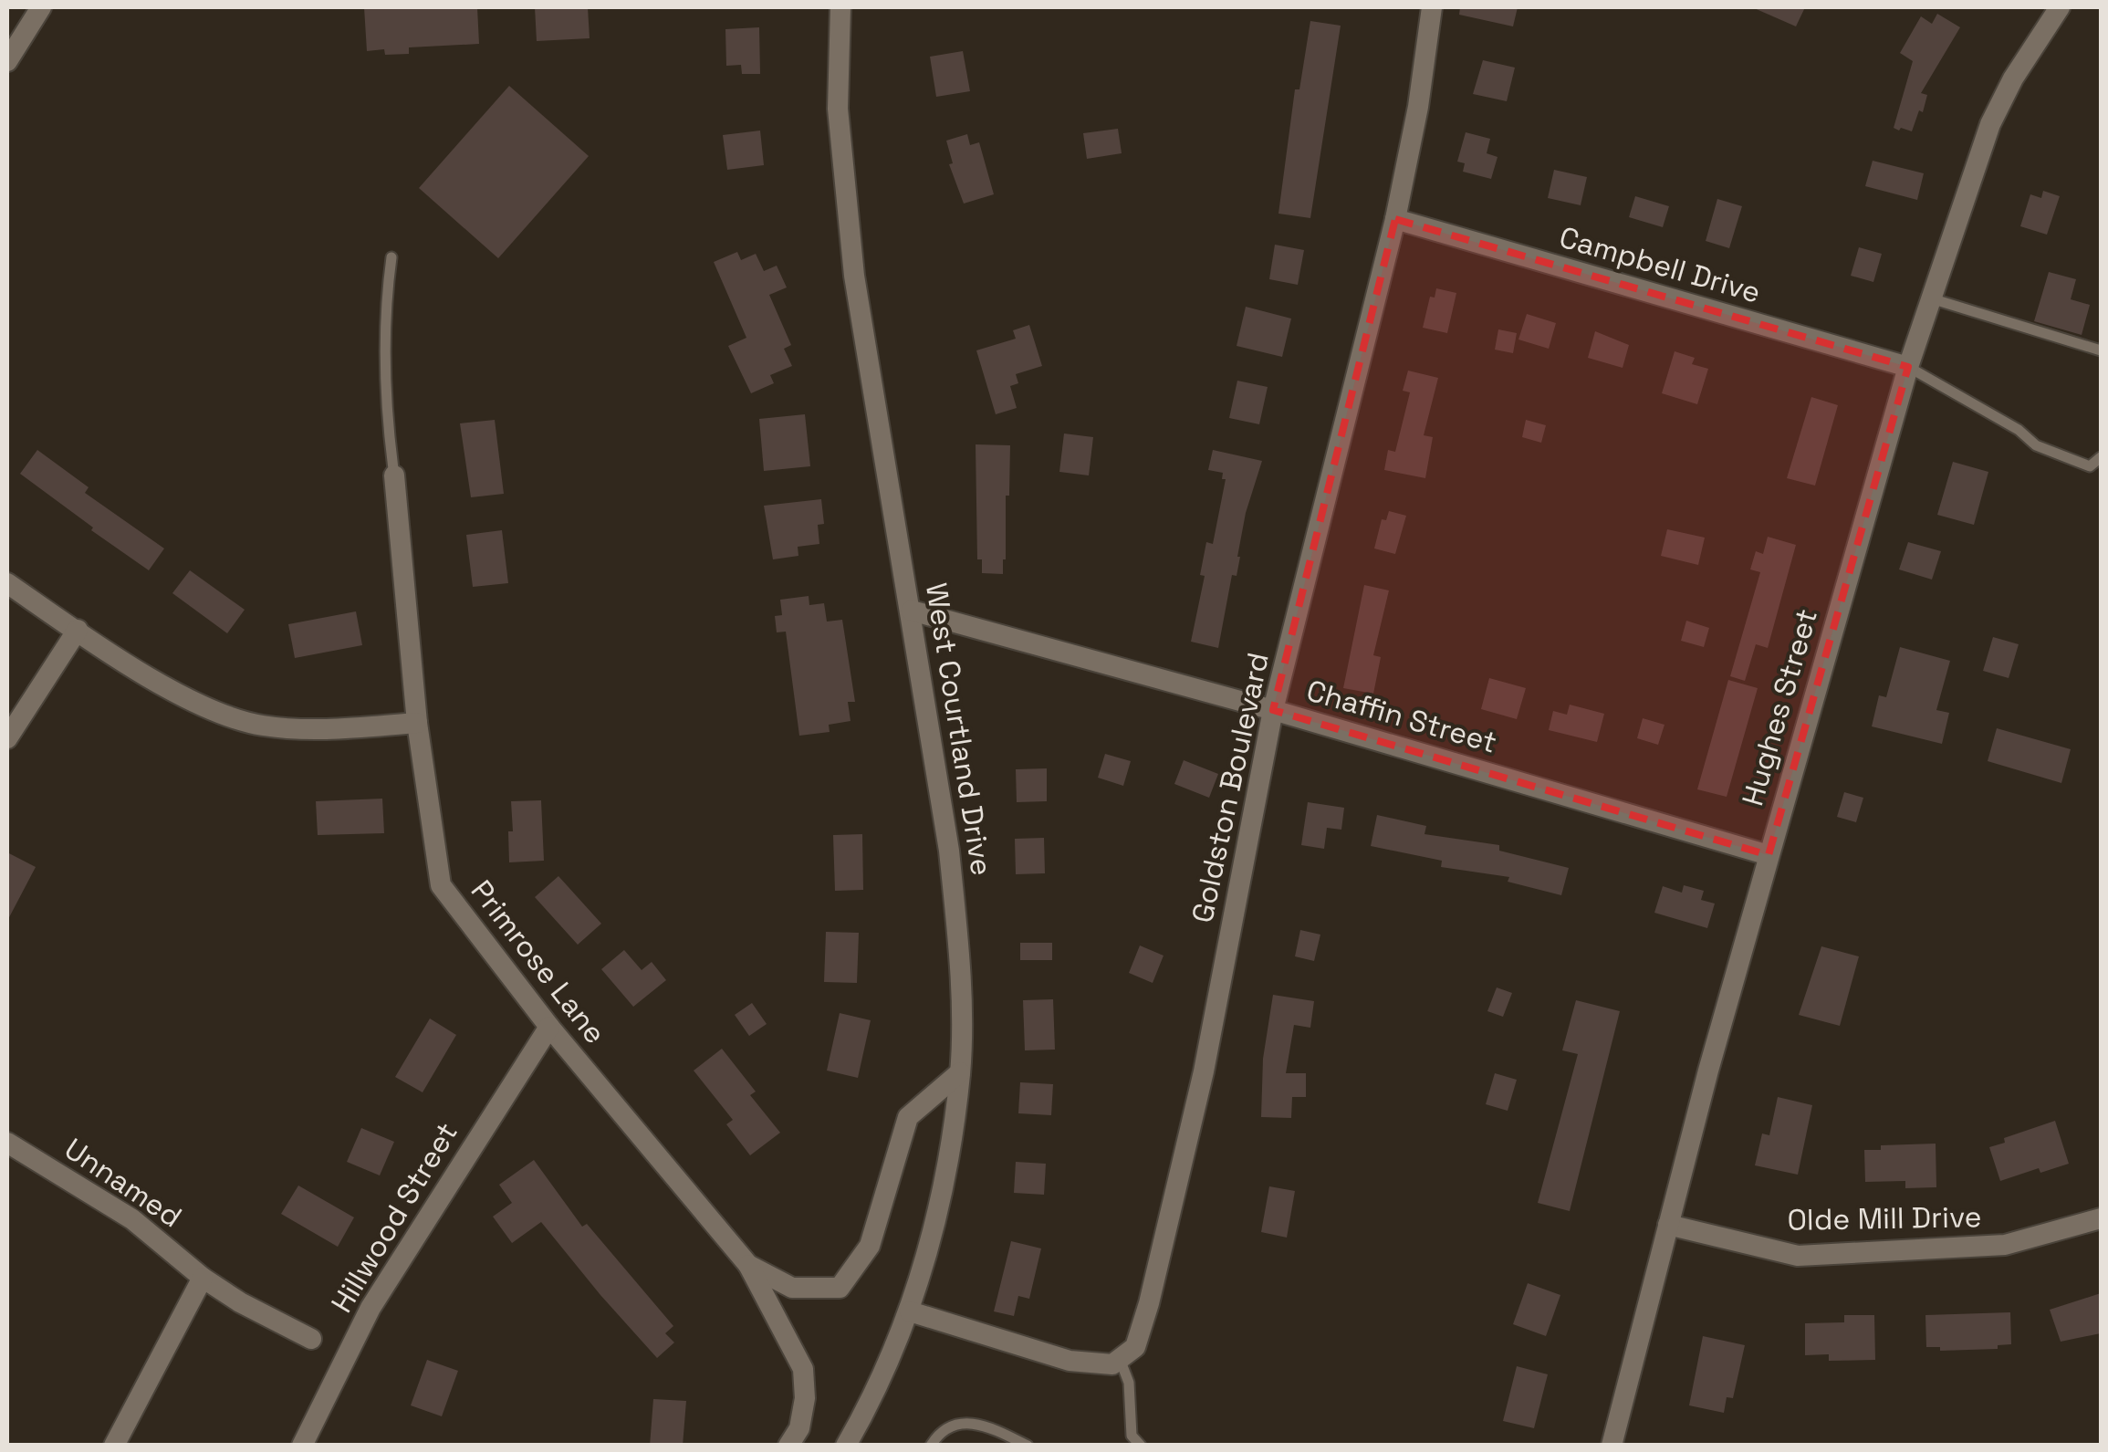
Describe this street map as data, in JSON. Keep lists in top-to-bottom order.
{
  "streets": {
    "street": [
      "Campbell Drive",
      "Hughes Street",
      "Chaffin Street",
      "West Courtland Drive",
      "Goldston Boulevard",
      "Primrose Lane",
      "Unnamed",
      "Hillwood Street",
      "Olde Mill Drive"
    ]
  },
  "crossings": [
    ["Campbell Drive", "Hughes Street"],
    ["Campbell Drive", "Goldston Boulevard"],
    ["Hughes Street", "Chaffin Street"],
    ["Hughes Street", "Olde Mill Drive"],
    ["Chaffin Street", "West Courtland Drive"],
    ["Chaffin Street", "Goldston Boulevard"],
    ["West Courtland Drive", "Primrose Lane"],
    ["Primrose Lane", "Hillwood Street"]
  ]
}
